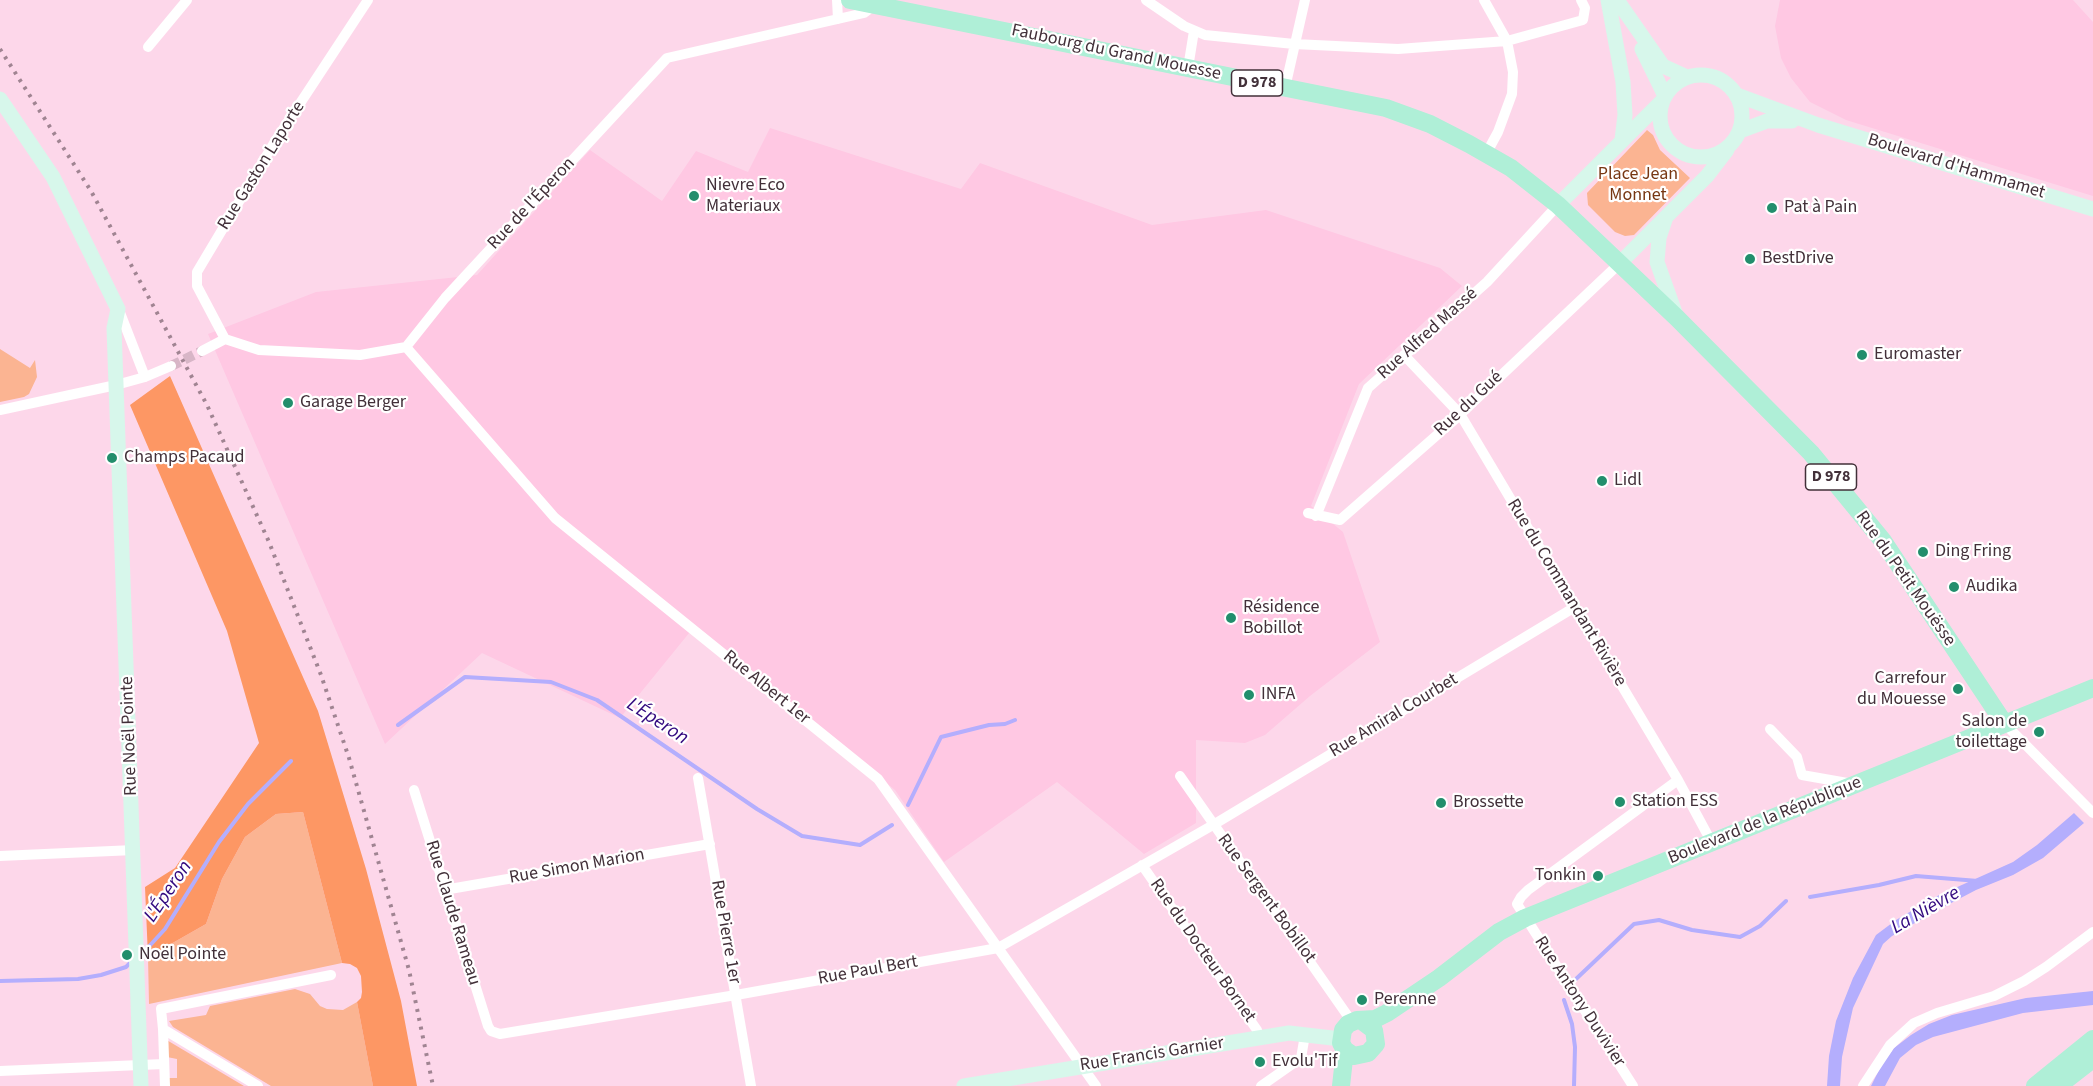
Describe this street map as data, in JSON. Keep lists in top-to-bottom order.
{
  "streets": {
    "main road": [
      "Faubourg du Grand Mouesse",
      "D 978",
      "Boulevard d'Hammamet",
      "Rue du Petit Mouësse",
      "Rue Noël Pointe",
      "Boulevard de la République",
      "Rue Francis Garnier"
    ],
    "street": [
      "Rue Gaston Laporte",
      "Rue de l'Éperon",
      "Rue Alfred Massé",
      "Rue du Gué",
      "Rue du Commandant Rivière",
      "Rue Albert 1er",
      "Rue Amiral Courbet",
      "Rue Simon Marion",
      "Rue Sergent Bobillot",
      "Rue Claude Rameau",
      "Rue Pierre 1er",
      "Rue du Docteur Bornet",
      "Rue Paul Bert",
      "Rue Antony Duvivier"
    ]
  },
  "crossings": [
    ["Faubourg du Grand Mouesse", "Rue de l'Éperon"],
    ["Faubourg du Grand Mouesse", "Rue Alfred Massé"],
    ["Faubourg du Grand Mouesse", "Rue du Gué"],
    ["Faubourg du Grand Mouesse", "Rue du Petit Mouësse"],
    ["Rue de l'Éperon", "Rue Albert 1er"],
    ["Rue Alfred Massé", "Rue du Gué"],
    ["Rue Alfred Massé", "Rue du Commandant Rivière"],
    ["Rue du Gué", "Rue du Petit Mouësse"],
    ["Rue du Gué", "Rue du Commandant Rivière"],
    ["Rue du Petit Mouësse", "Boulevard de la République"],
    ["Rue du Commandant Rivière", "Rue Amiral Courbet"],
    ["Rue du Commandant Rivière", "Boulevard de la République"],
    ["Rue Albert 1er", "Rue Paul Bert"],
    ["Rue Albert 1er", "Rue Francis Garnier"],
    ["Rue Amiral Courbet", "Rue Sergent Bobillot"],
    ["Rue Amiral Courbet", "Rue Paul Bert"],
    ["Boulevard de la République", "Rue Sergent Bobillot"],
    ["Boulevard de la République", "Rue Antony Duvivier"],
    ["Boulevard de la République", "Rue Francis Garnier"],
    ["Rue Simon Marion", "Rue Claude Rameau"],
    ["Rue Simon Marion", "Rue Pierre 1er"],
    ["Rue Sergent Bobillot", "Rue Paul Bert"],
    ["Rue Sergent Bobillot", "Rue Francis Garnier"],
    ["Rue Claude Rameau", "Rue Paul Bert"],
    ["Rue Pierre 1er", "Rue Paul Bert"],
    ["Rue du Docteur Bornet", "Rue Paul Bert"],
    ["Rue du Docteur Bornet", "Rue Francis Garnier"]
  ],
  "water": ["L'Éperon", "La Nièvre"],
  "parks": ["Place Jean Monnet"],
  "places": [
    "Nievre Eco Materiaux",
    "Pat à Pain",
    "BestDrive",
    "Euromaster",
    "Garage Berger",
    "Champs Pacaud",
    "Lidl",
    "Ding Fring",
    "Audika",
    "Résidence Bobillot",
    "Carrefour du Mouesse",
    "INFA",
    "Salon de toilettage",
    "Station ESS",
    "Brossette",
    "Tonkin",
    "Noël Pointe",
    "Perenne",
    "Evolu'Tif"
  ]
}
